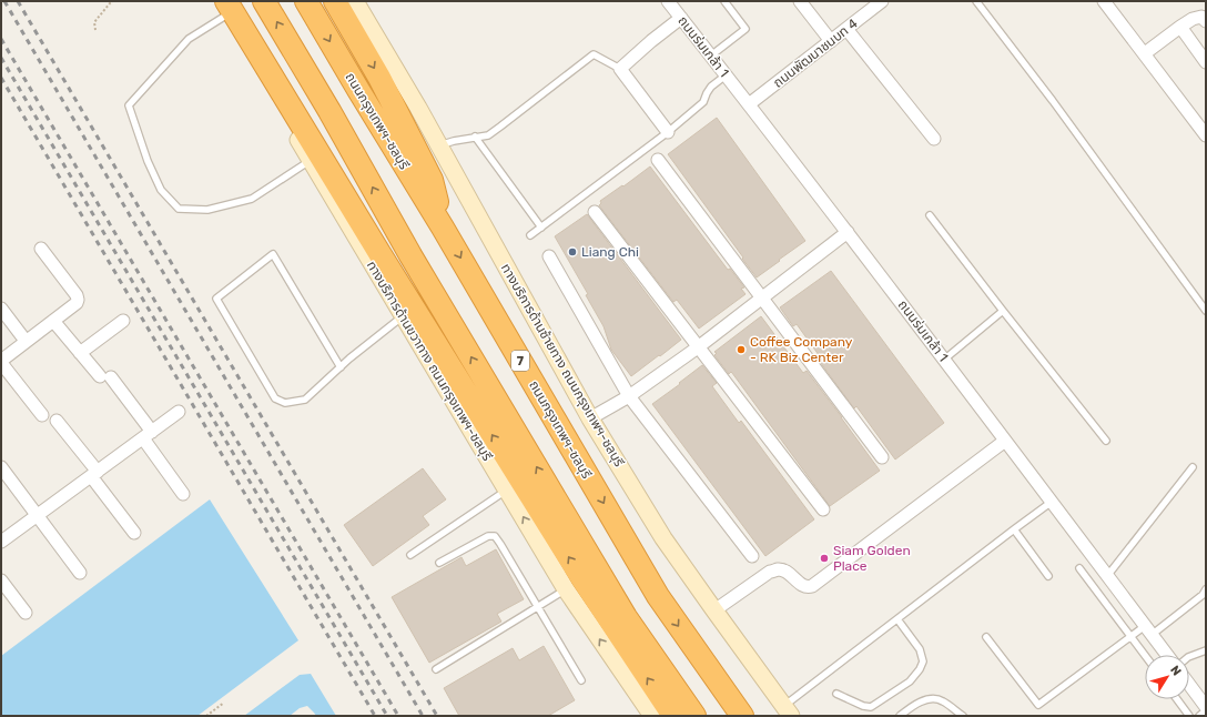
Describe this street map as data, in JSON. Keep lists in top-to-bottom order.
{
  "streets": {
    "highway": ["ถนนกรุงเทพฯ-ชลบุรี", "7"],
    "main road": ["ทางบริการด้านขวาทาง ถนนกรุงเทพฯ-ชลบุรี", "ทางบริการด้านซ้ายทาง ถนนกรุงเทพฯ-ชลบุรี"],
    "street": ["ถนนร่มเกล้า 1", "ถนนพัฒนาชนบท 4"]
  },
  "crossings": [
    ["ถนนร่มเกล้า 1", "ถนนพัฒนาชนบท 4"]
  ],
  "places": ["Liang Chi", "Coffee Company - RK Biz Center", "Siam Golden Place"],
  "north": "top right"
}
